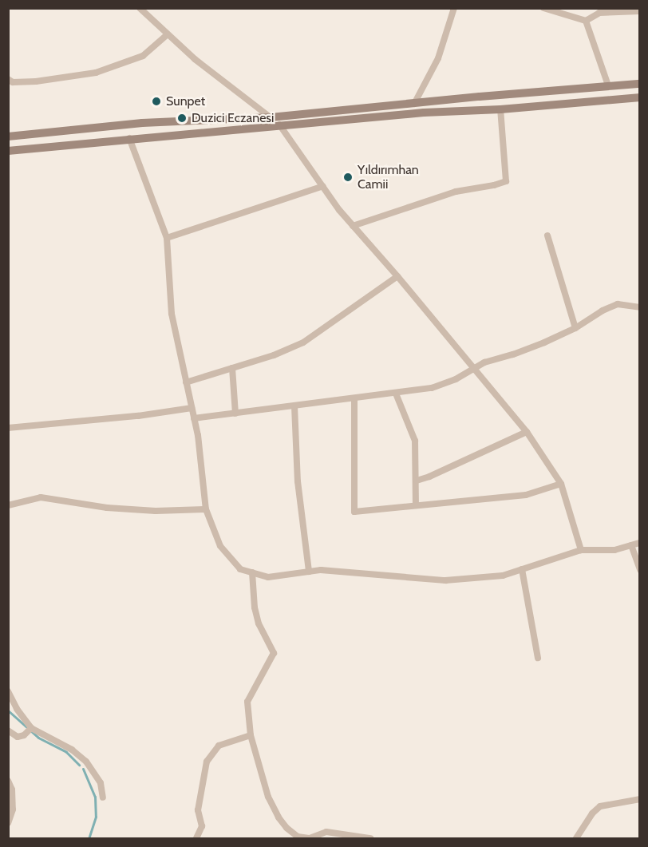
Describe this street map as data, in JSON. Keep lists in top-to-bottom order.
{
  "places": ["Sunpet", "Duzici Eczanesi", "Yıldırımhan Camii"]
}
